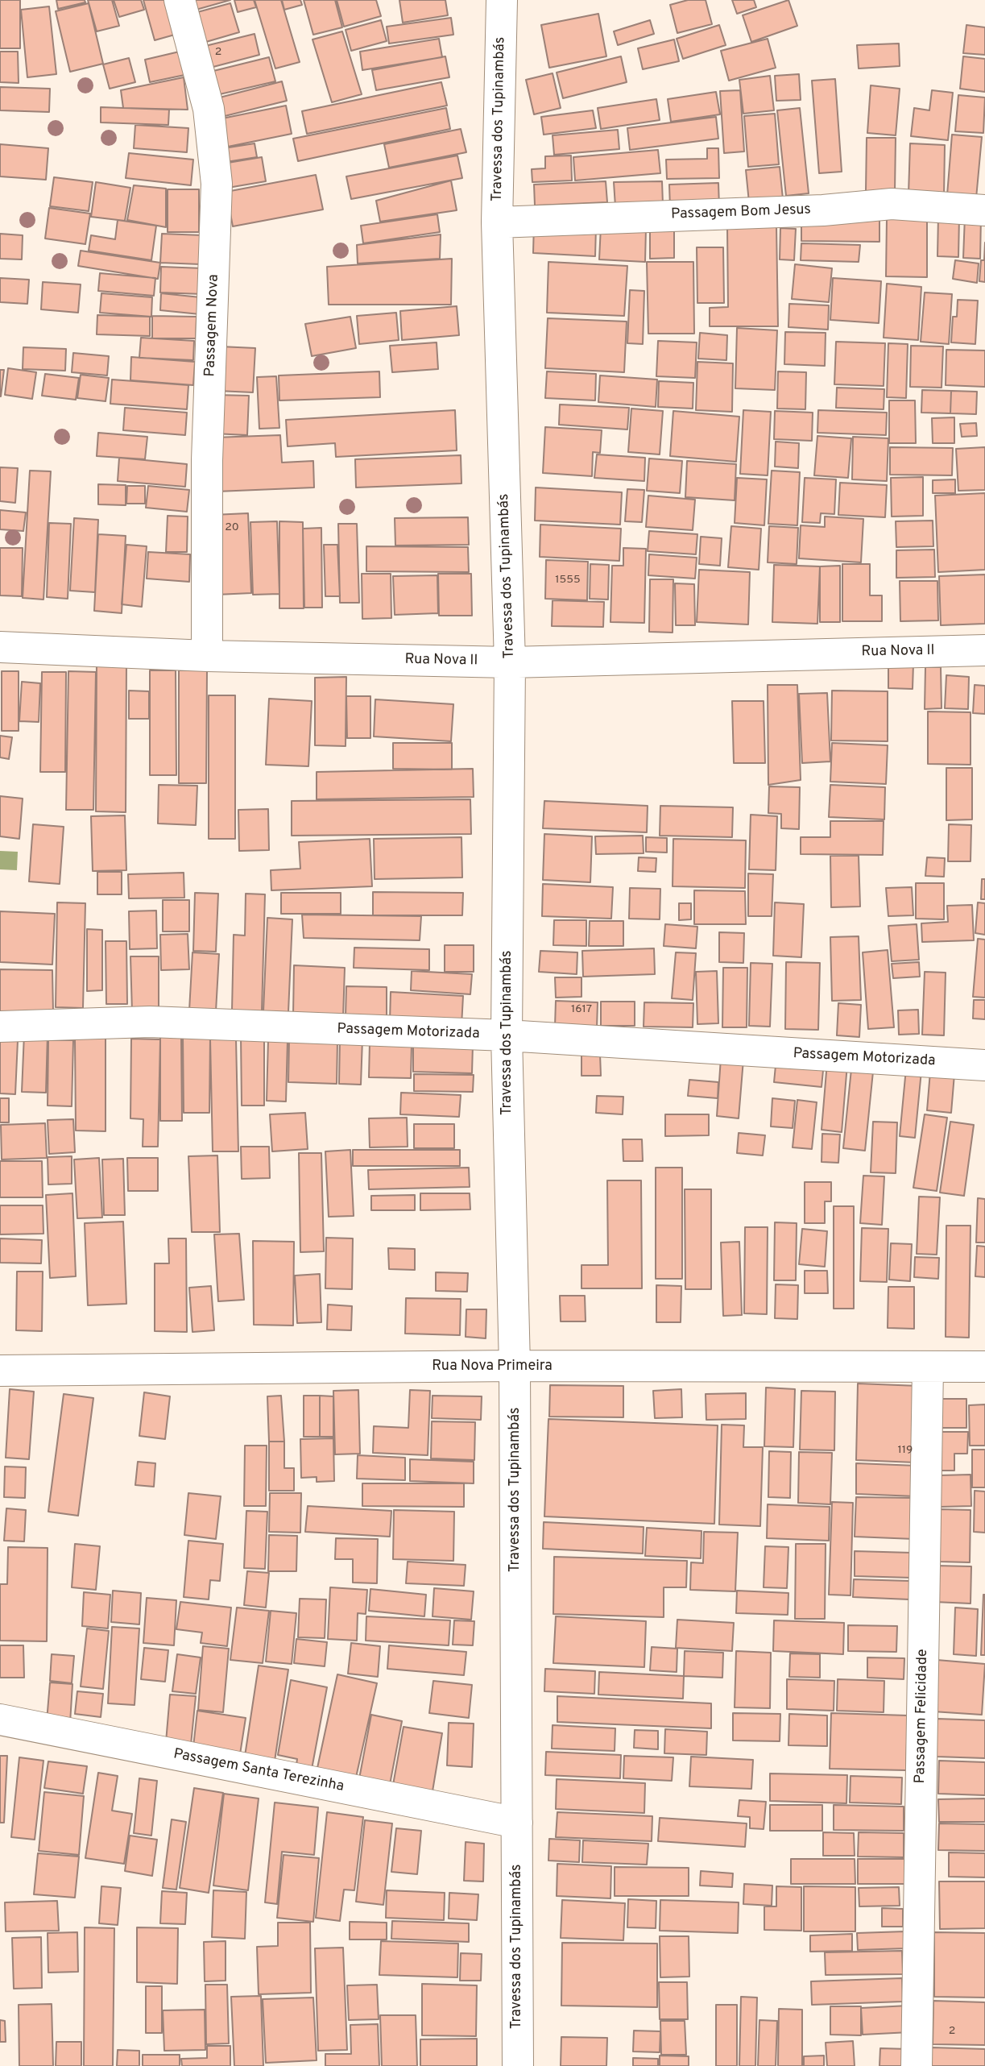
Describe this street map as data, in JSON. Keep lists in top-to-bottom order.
{
  "streets": {
    "street": [
      "Travessa dos Tupinambás",
      "Passagem Bom Jesus",
      "Passagem Nova",
      "Rua Nova II",
      "Passagem Motorizada",
      "Rua Nova Primeira",
      "Passagem Felicidade",
      "Passagem Santa Terezinha"
    ]
  },
  "crossings": [
    ["Travessa dos Tupinambás", "Passagem Bom Jesus"],
    ["Travessa dos Tupinambás", "Rua Nova II"],
    ["Travessa dos Tupinambás", "Passagem Motorizada"],
    ["Travessa dos Tupinambás", "Rua Nova Primeira"],
    ["Travessa dos Tupinambás", "Passagem Santa Terezinha"],
    ["Passagem Nova", "Rua Nova II"],
    ["Rua Nova Primeira", "Passagem Felicidade"]
  ],
  "house_numbers": [
    "2",
    "20",
    "1555",
    "1617",
    "119",
    "2"
  ]
}
